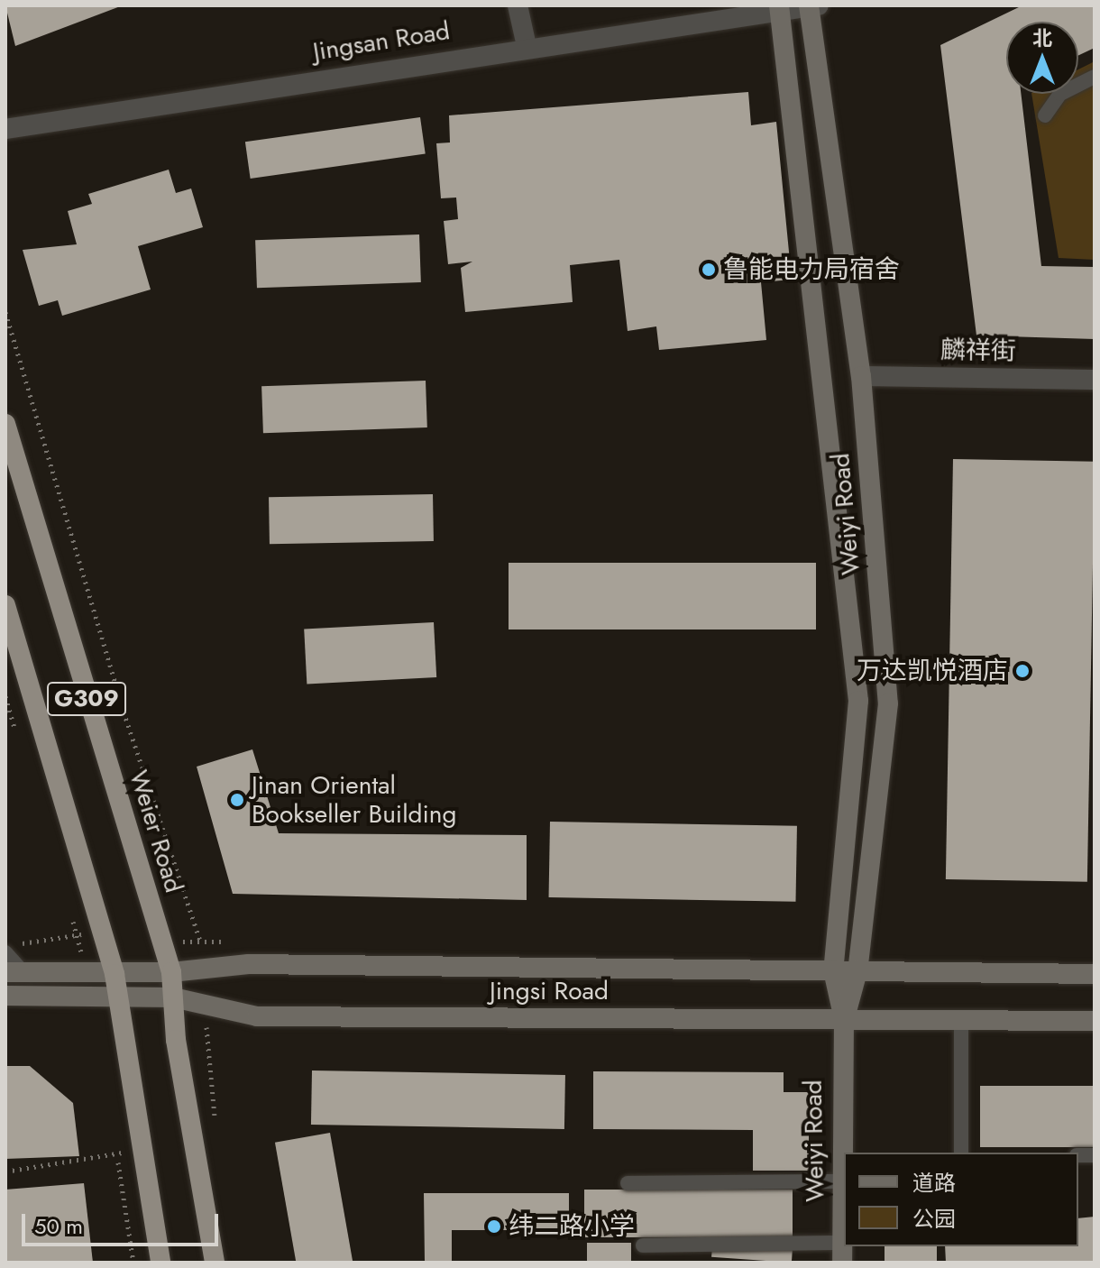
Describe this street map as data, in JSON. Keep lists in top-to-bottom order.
{
  "streets": {
    "highway": ["G309", "Weier Road"],
    "main road": ["Weiyi Road", "Jingsi Road"],
    "street": ["Jingsan Road", "麟祥街"]
  },
  "crossings": [
    ["Jingsan Road", "Weiyi Road"],
    ["麟祥街", "Weiyi Road"],
    ["Weiyi Road", "Jingsi Road"],
    ["G309", "Jingsi Road"],
    ["Weier Road", "Jingsi Road"]
  ],
  "places": [
    "鲁能电力局宿舍",
    "万达凯悦酒店",
    "Jinan Oriental Bookseller Building",
    "纬二路小学"
  ],
  "legend": ["道路", "公园"],
  "scale_bar": "50 m",
  "north": "top"
}
